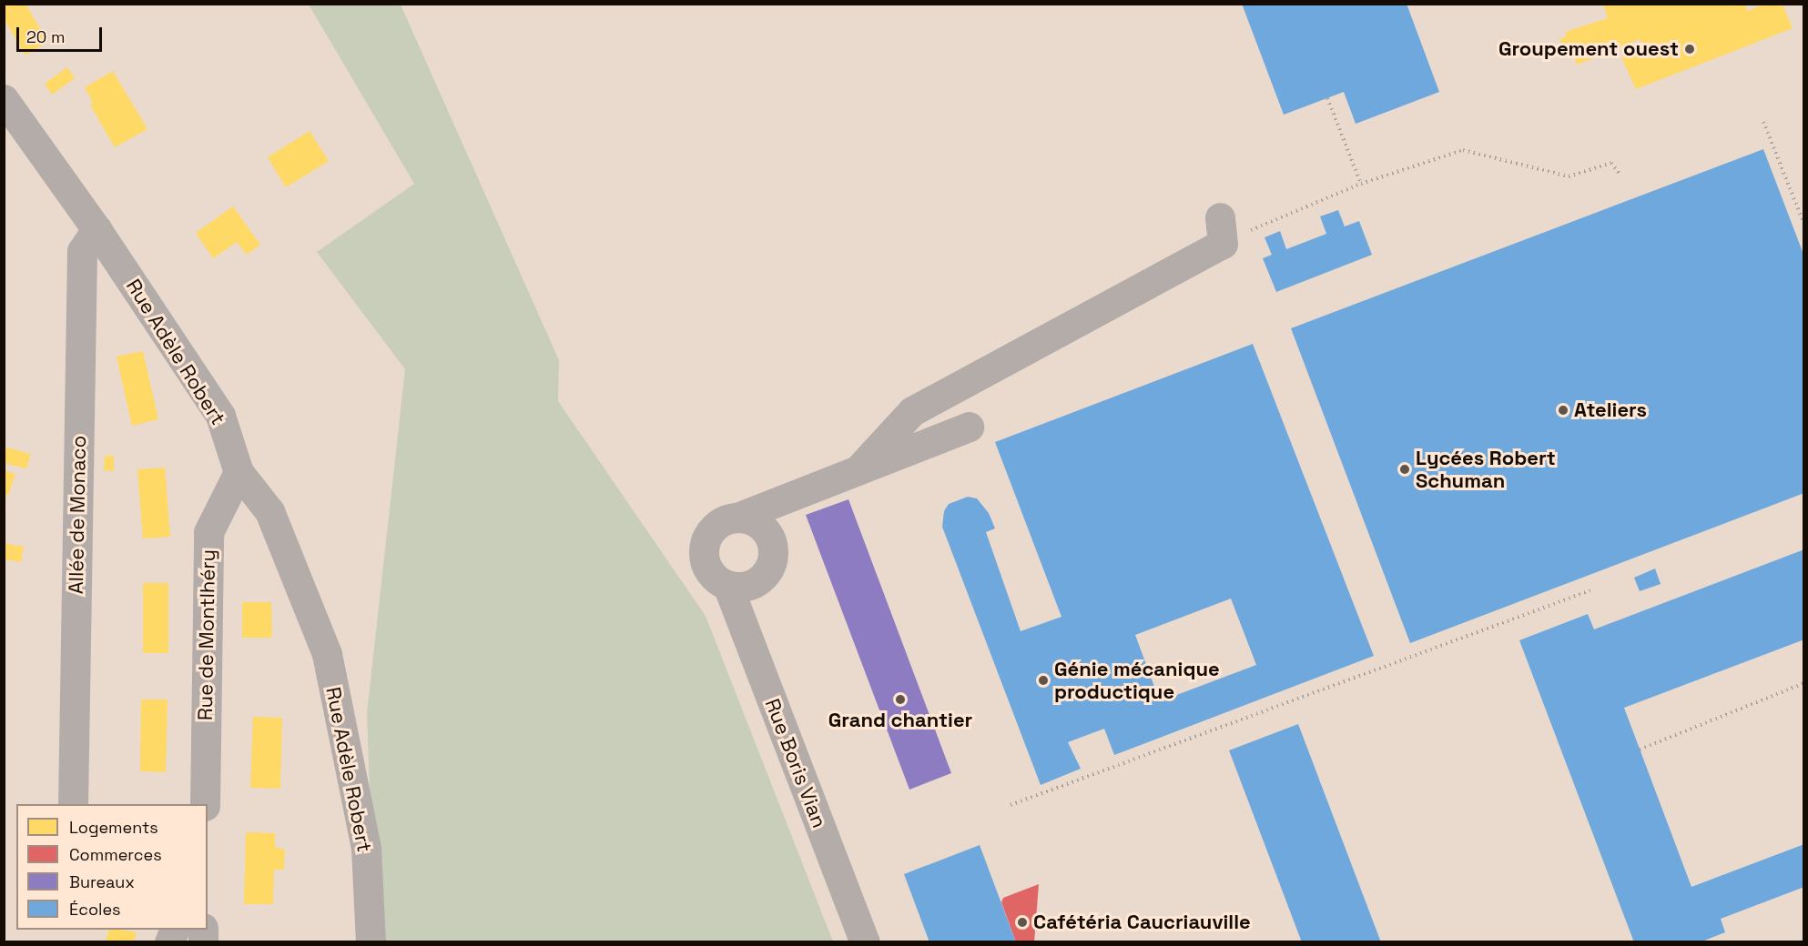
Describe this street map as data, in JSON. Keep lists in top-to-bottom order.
{
  "streets": {
    "street": [
      "Rue Adèle Robert",
      "Allée de Monaco",
      "Rue de Montlhéry",
      "Rue Boris Vian"
    ]
  },
  "crossings": [
    ["Rue Adèle Robert", "Allée de Monaco"],
    ["Rue Adèle Robert", "Rue de Montlhéry"]
  ],
  "places": [
    "Groupement ouest",
    "Ateliers",
    "Lycées Robert Schuman",
    "Génie mécanique productique",
    "Grand chantier",
    "Cafétéria Caucriauville"
  ],
  "legend": [
    "Logements",
    "Commerces",
    "Bureaux",
    "Écoles"
  ],
  "scale_bar": "20 m"
}
